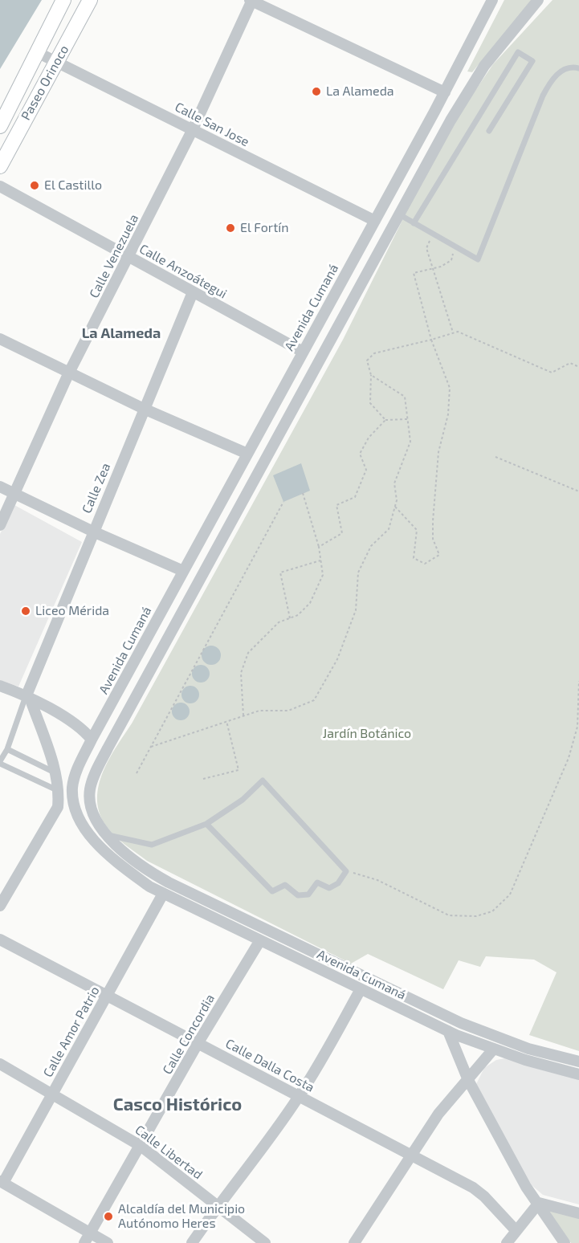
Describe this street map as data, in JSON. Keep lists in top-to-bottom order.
{
  "streets": {
    "street": [
      "Paseo Orinoco",
      "Calle San Jose",
      "Calle Venezuela",
      "Calle Anzoátegui",
      "Avenida Cumaná",
      "Calle Zea",
      "Calle Amor Patrio",
      "Calle Concordia",
      "Calle Dalla Costa",
      "Calle Libertad"
    ]
  },
  "crossings": [
    ["Paseo Orinoco", "Calle San Jose"],
    ["Calle San Jose", "Calle Venezuela"],
    ["Calle San Jose", "Avenida Cumaná"],
    ["Calle Venezuela", "Calle Anzoátegui"],
    ["Calle Anzoátegui", "Avenida Cumaná"],
    ["Calle Anzoátegui", "Calle Zea"],
    ["Avenida Cumaná", "Calle Amor Patrio"],
    ["Avenida Cumaná", "Calle Concordia"],
    ["Calle Amor Patrio", "Calle Dalla Costa"],
    ["Calle Amor Patrio", "Calle Libertad"],
    ["Calle Concordia", "Calle Dalla Costa"],
    ["Calle Concordia", "Calle Libertad"]
  ],
  "districts": ["La Alameda", "Casco Histórico"],
  "parks": ["Jardín Botánico"],
  "places": [
    "La Alameda",
    "El Castillo",
    "El Fortín",
    "Liceo Mérida",
    "Alcaldía del Municipio Autónomo Heres"
  ]
}
